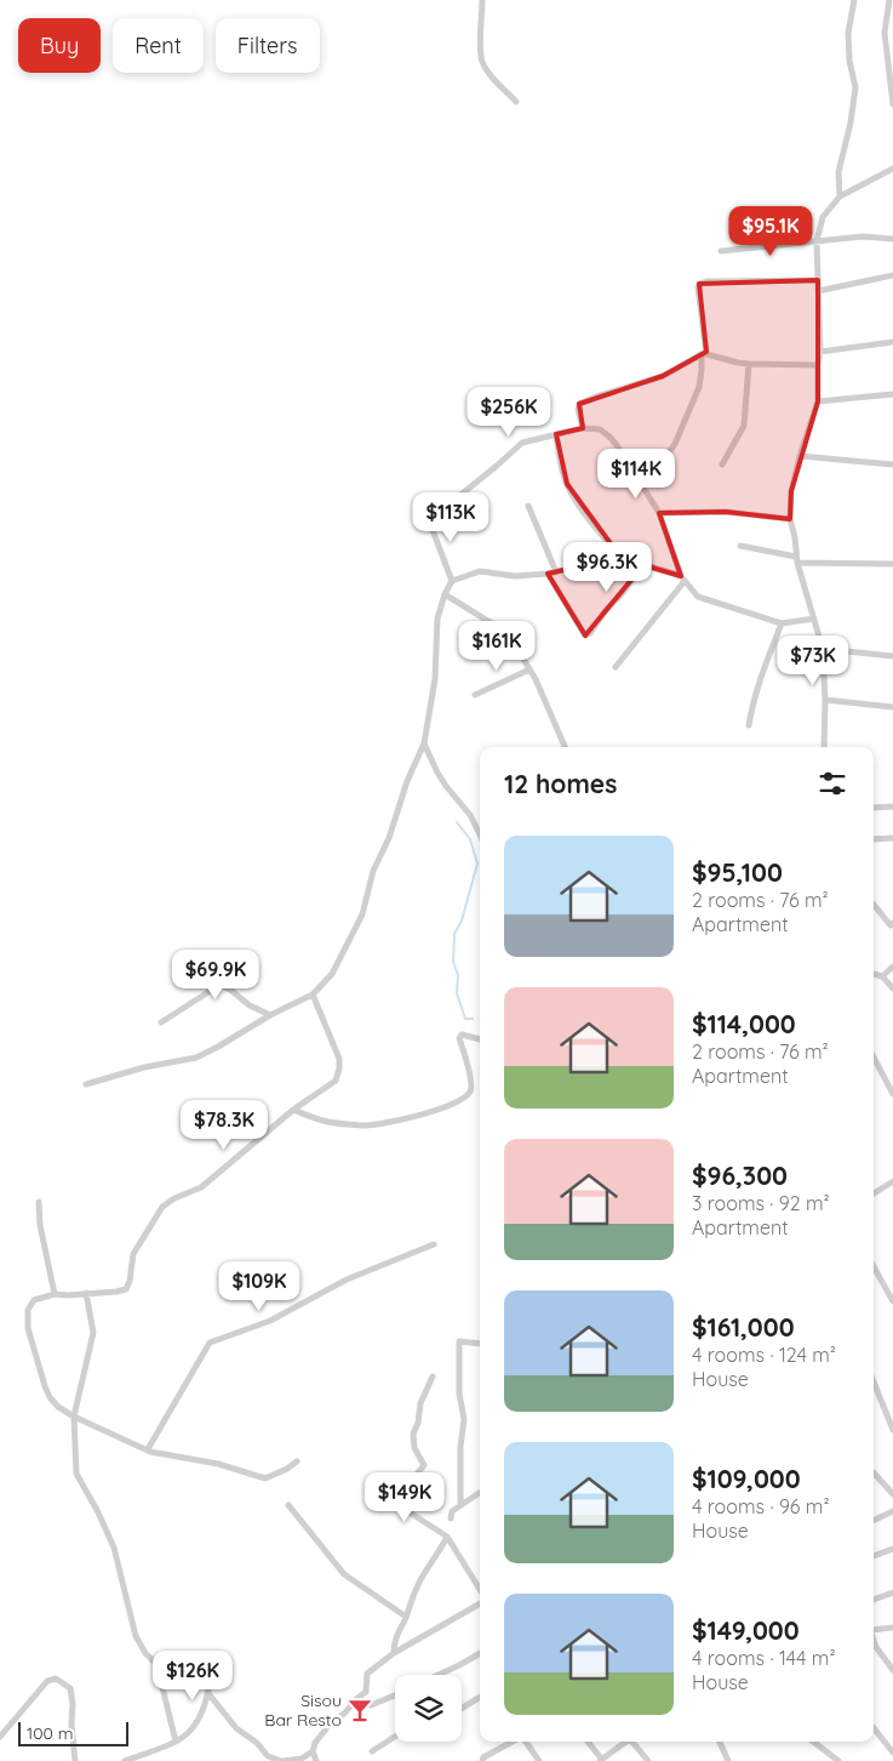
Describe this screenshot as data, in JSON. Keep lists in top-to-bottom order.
{
  "places": {
    "bar": ["Sisou Bar Resto"]
  },
  "scale_bar": "100 m",
  "page": {
    "chip": ["Buy", "Rent", "Filters"],
    "price": [
      "$95.1K",
      "$256K",
      "$114K",
      "$113K",
      "$96.3K",
      "$161K",
      "$73K",
      "$69.9K",
      "$78.3K",
      "$109K",
      "$149K",
      "$126K"
    ],
    "heading": "12 homes",
    "list": [
      {
        "name": "$95,100",
        "note": "2 rooms · 76 m² · Apartment"
      },
      {
        "name": "$114,000",
        "note": "2 rooms · 76 m² · Apartment"
      },
      {
        "name": "$96,300",
        "note": "3 rooms · 92 m² · Apartment"
      },
      {
        "name": "$161,000",
        "note": "4 rooms · 124 m² · House"
      },
      {
        "name": "$109,000",
        "note": "4 rooms · 96 m² · House"
      },
      {
        "name": "$149,000",
        "note": "4 rooms · 144 m² · House"
      }
    ],
    "scale": "100 m"
  }
}
